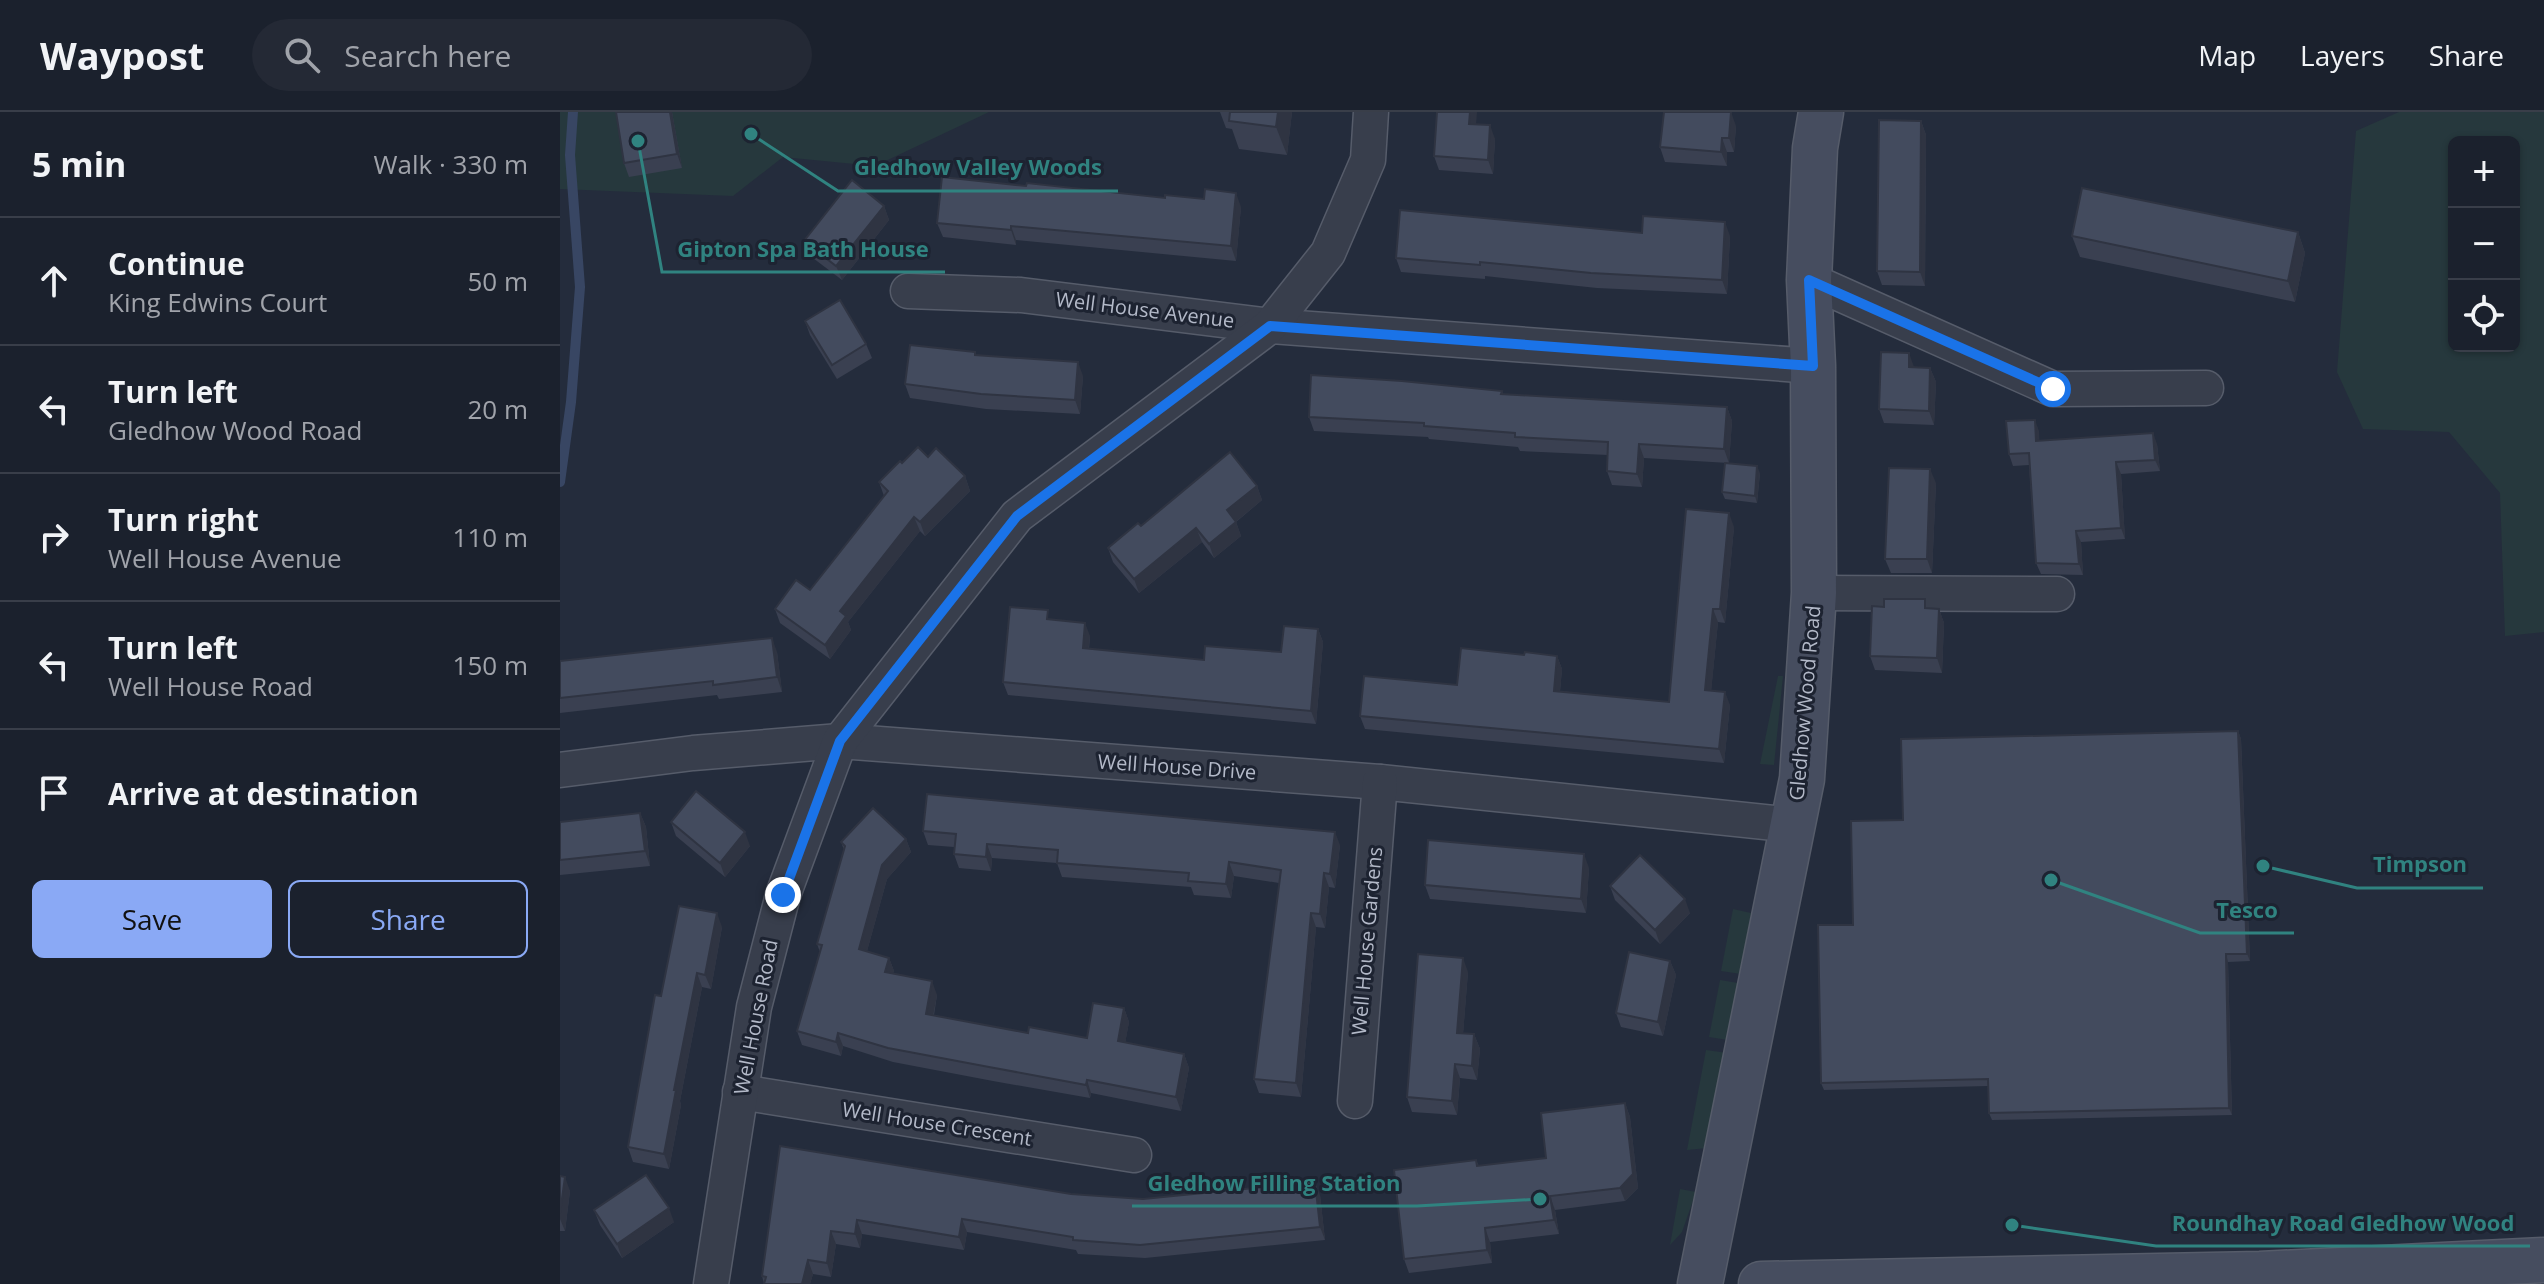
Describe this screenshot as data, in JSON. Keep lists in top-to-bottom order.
{
  "streets": {
    "street": [
      "Well House Avenue",
      "Gledhow Wood Road",
      "Well House Drive",
      "Well House Gardens",
      "Well House Road",
      "Well House Crescent"
    ]
  },
  "crossings": [
    ["Well House Avenue", "Gledhow Wood Road"],
    ["Well House Avenue", "Well House Road"],
    ["Gledhow Wood Road", "Well House Drive"],
    ["Well House Drive", "Well House Gardens"],
    ["Well House Drive", "Well House Road"],
    ["Well House Road", "Well House Crescent"]
  ],
  "places": [
    "Gledhow Valley Woods",
    "Gipton Spa Bath House",
    "Timpson",
    "Tesco",
    "Gledhow Filling Station",
    "Roundhay Road Gledhow Wood"
  ],
  "page": {
    "header": "Waypost",
    "search": "Search here",
    "nav": ["Map", "Layers", "Share"],
    "heading": ["5 min", "Walk · 330 m"],
    "map_buttons": ["+", "−"],
    "list": [
      ["Continue", "King Edwins Court", "50 m"],
      ["Turn left", "Gledhow Wood Road", "20 m"],
      ["Turn right", "Well House Avenue", "110 m"],
      ["Turn left", "Well House Road", "150 m"],
      "Arrive at destination"
    ],
    "buttons": ["Save", "Share"]
  }
}
